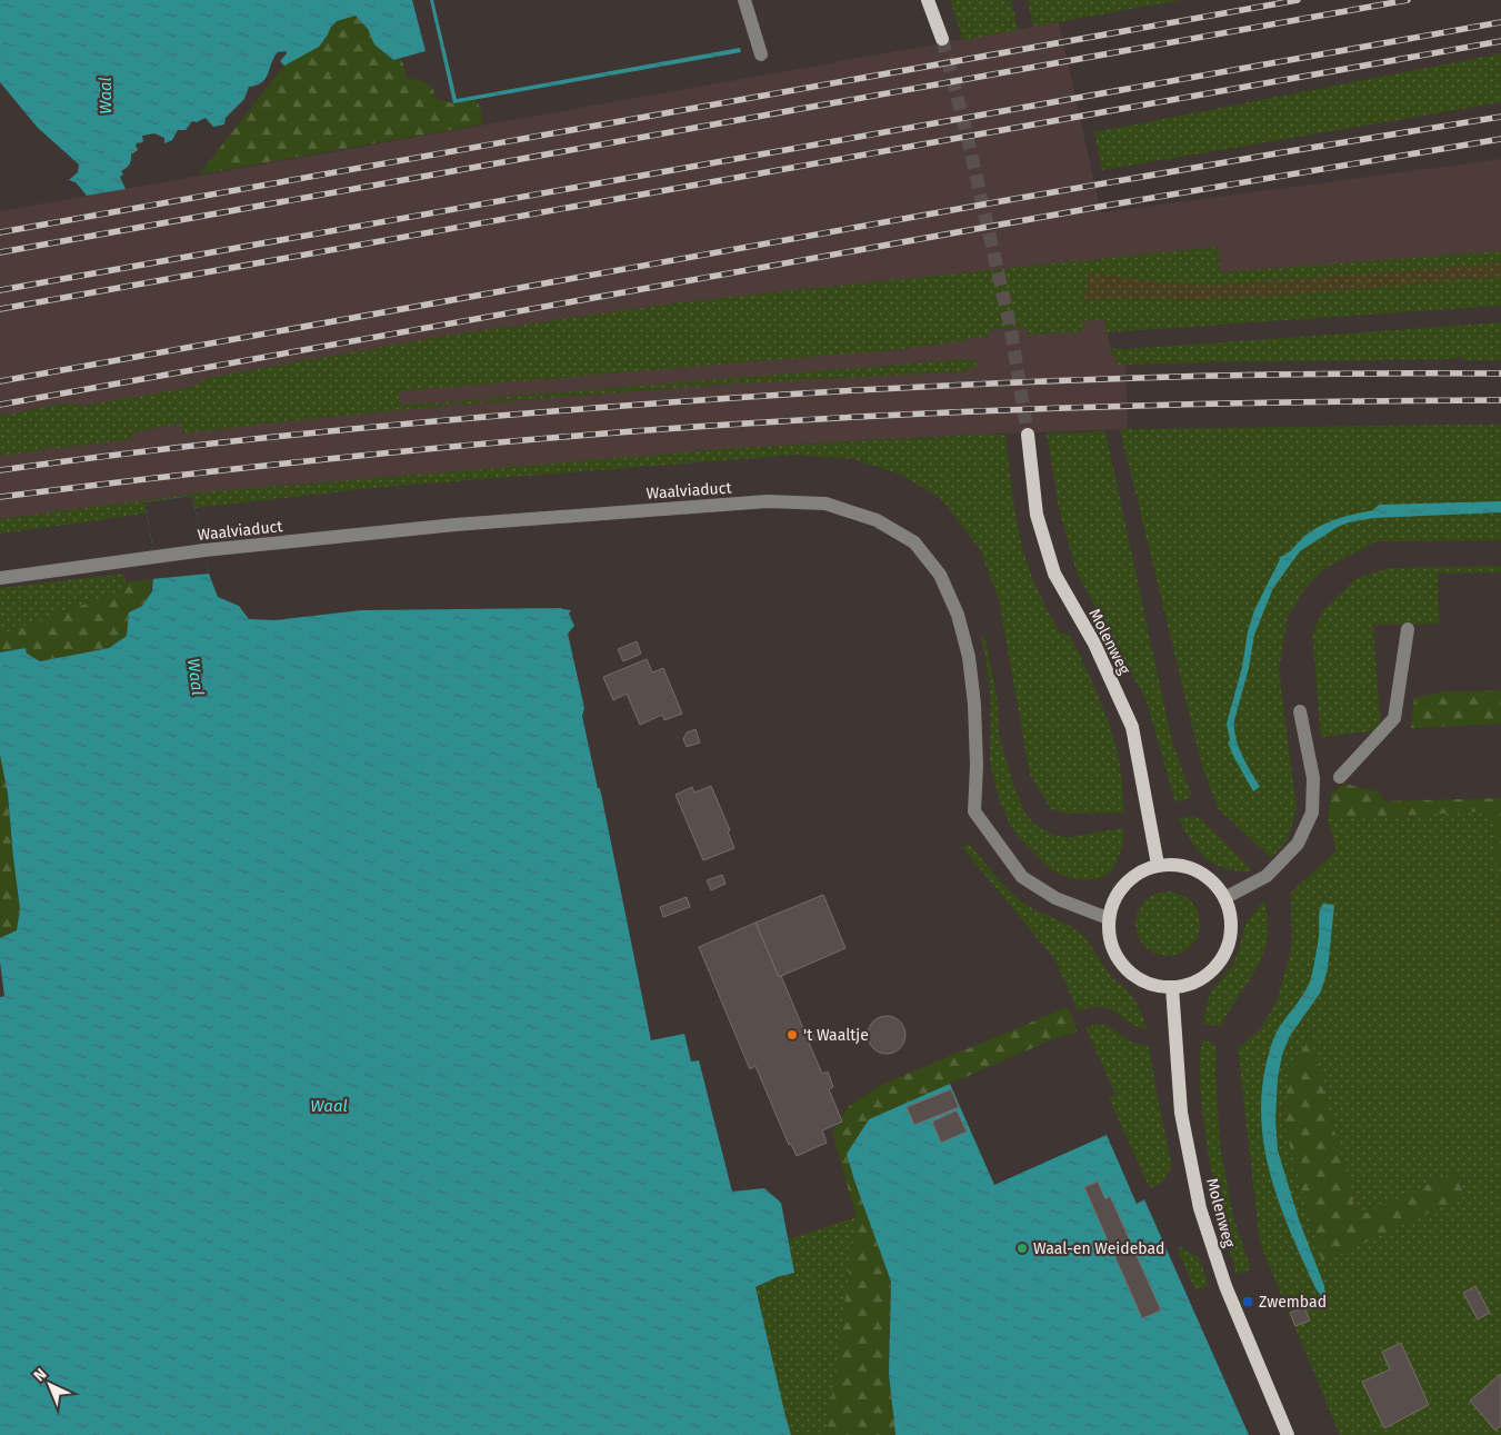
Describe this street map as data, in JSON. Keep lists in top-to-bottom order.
{
  "streets": {
    "main road": ["Molenweg"],
    "street": ["Waalviaduct"]
  },
  "crossings": [
    ["Waalviaduct", "Molenweg"]
  ],
  "water": ["Waal"],
  "places": {
    "other": ["'t Waaltje", "Waal-en Weidebad"],
    "transit": ["Zwembad"]
  },
  "north": "top left"
}
